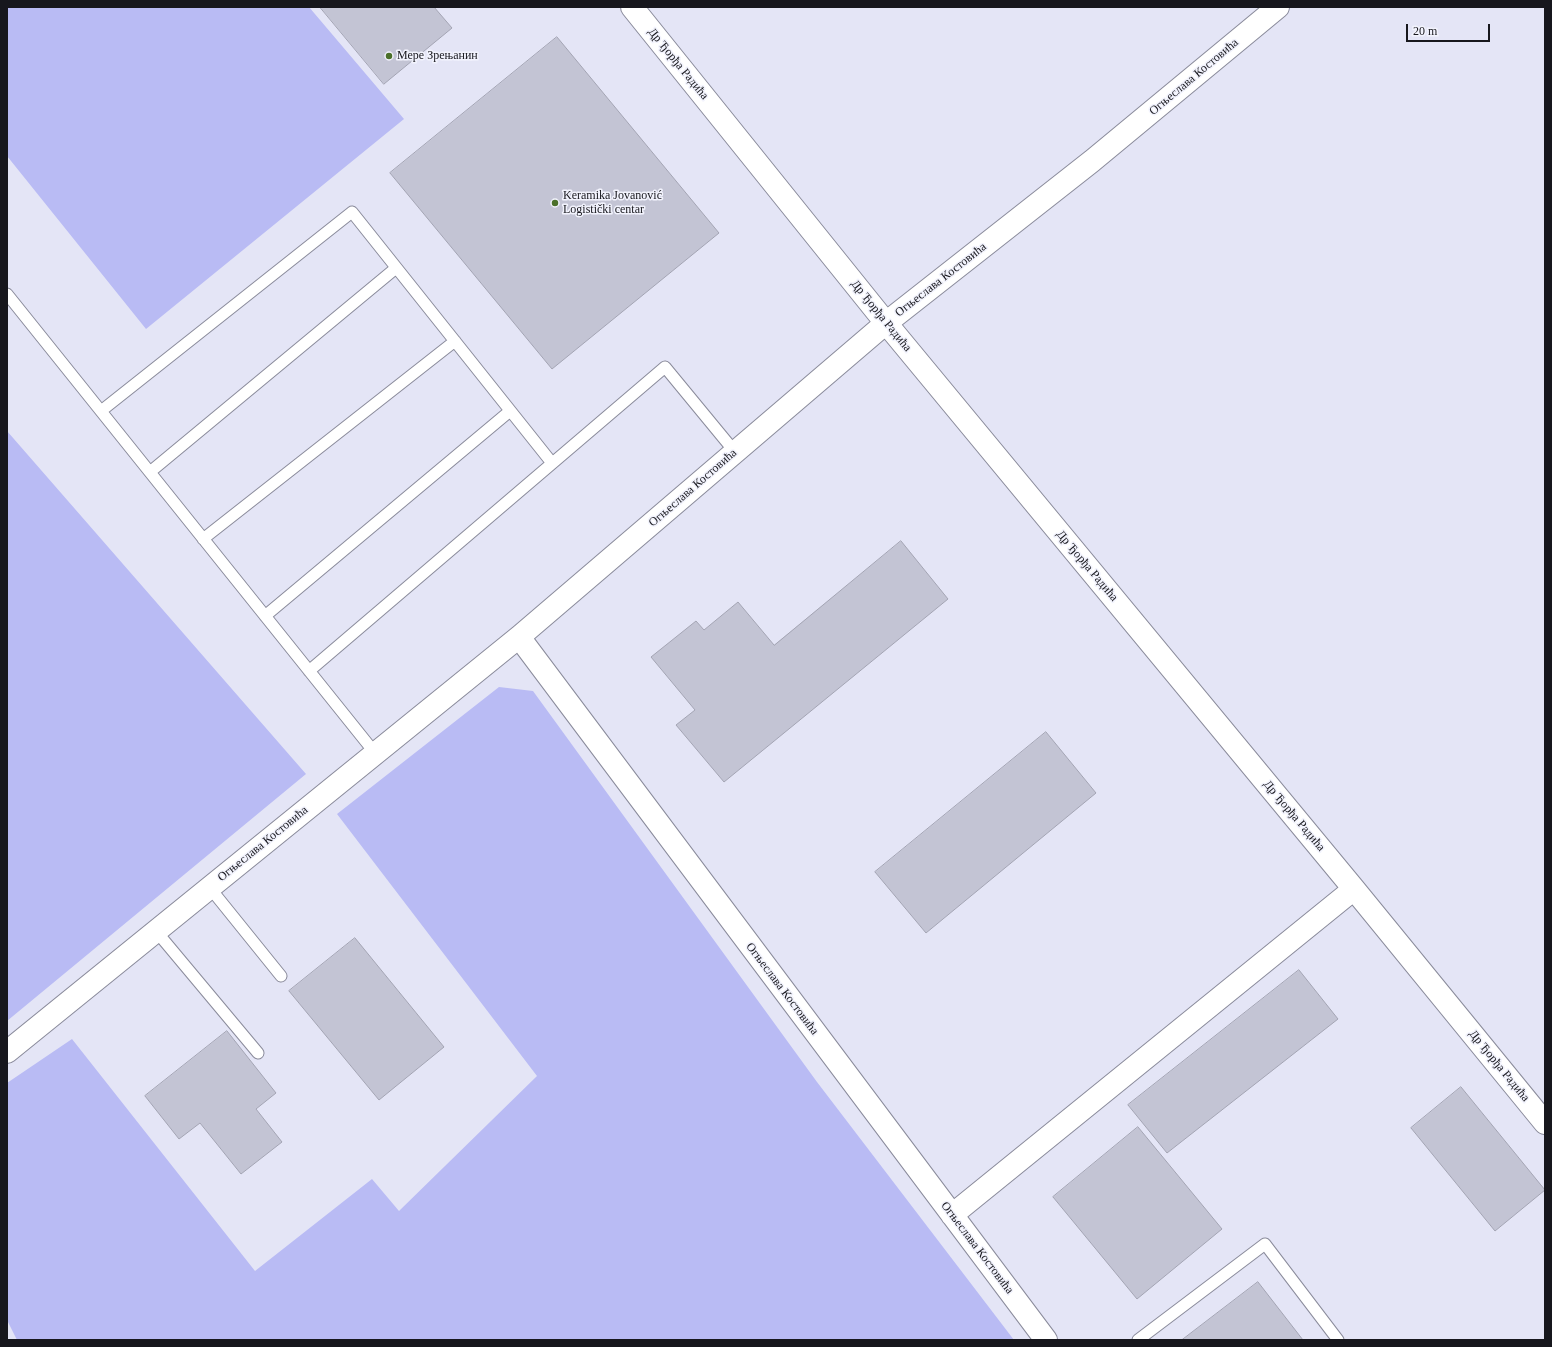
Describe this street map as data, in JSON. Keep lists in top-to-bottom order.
{
  "streets": {
    "street": ["Др Ђорђа Радића", "Огњеслава Костовића"]
  },
  "crossings": [
    ["Др Ђорђа Радића", "Огњеслава Костовића"]
  ],
  "places": ["Мере Зрењанин", "Keramika Jovanović Logistički centar"],
  "scale_bar": "20 m"
}
